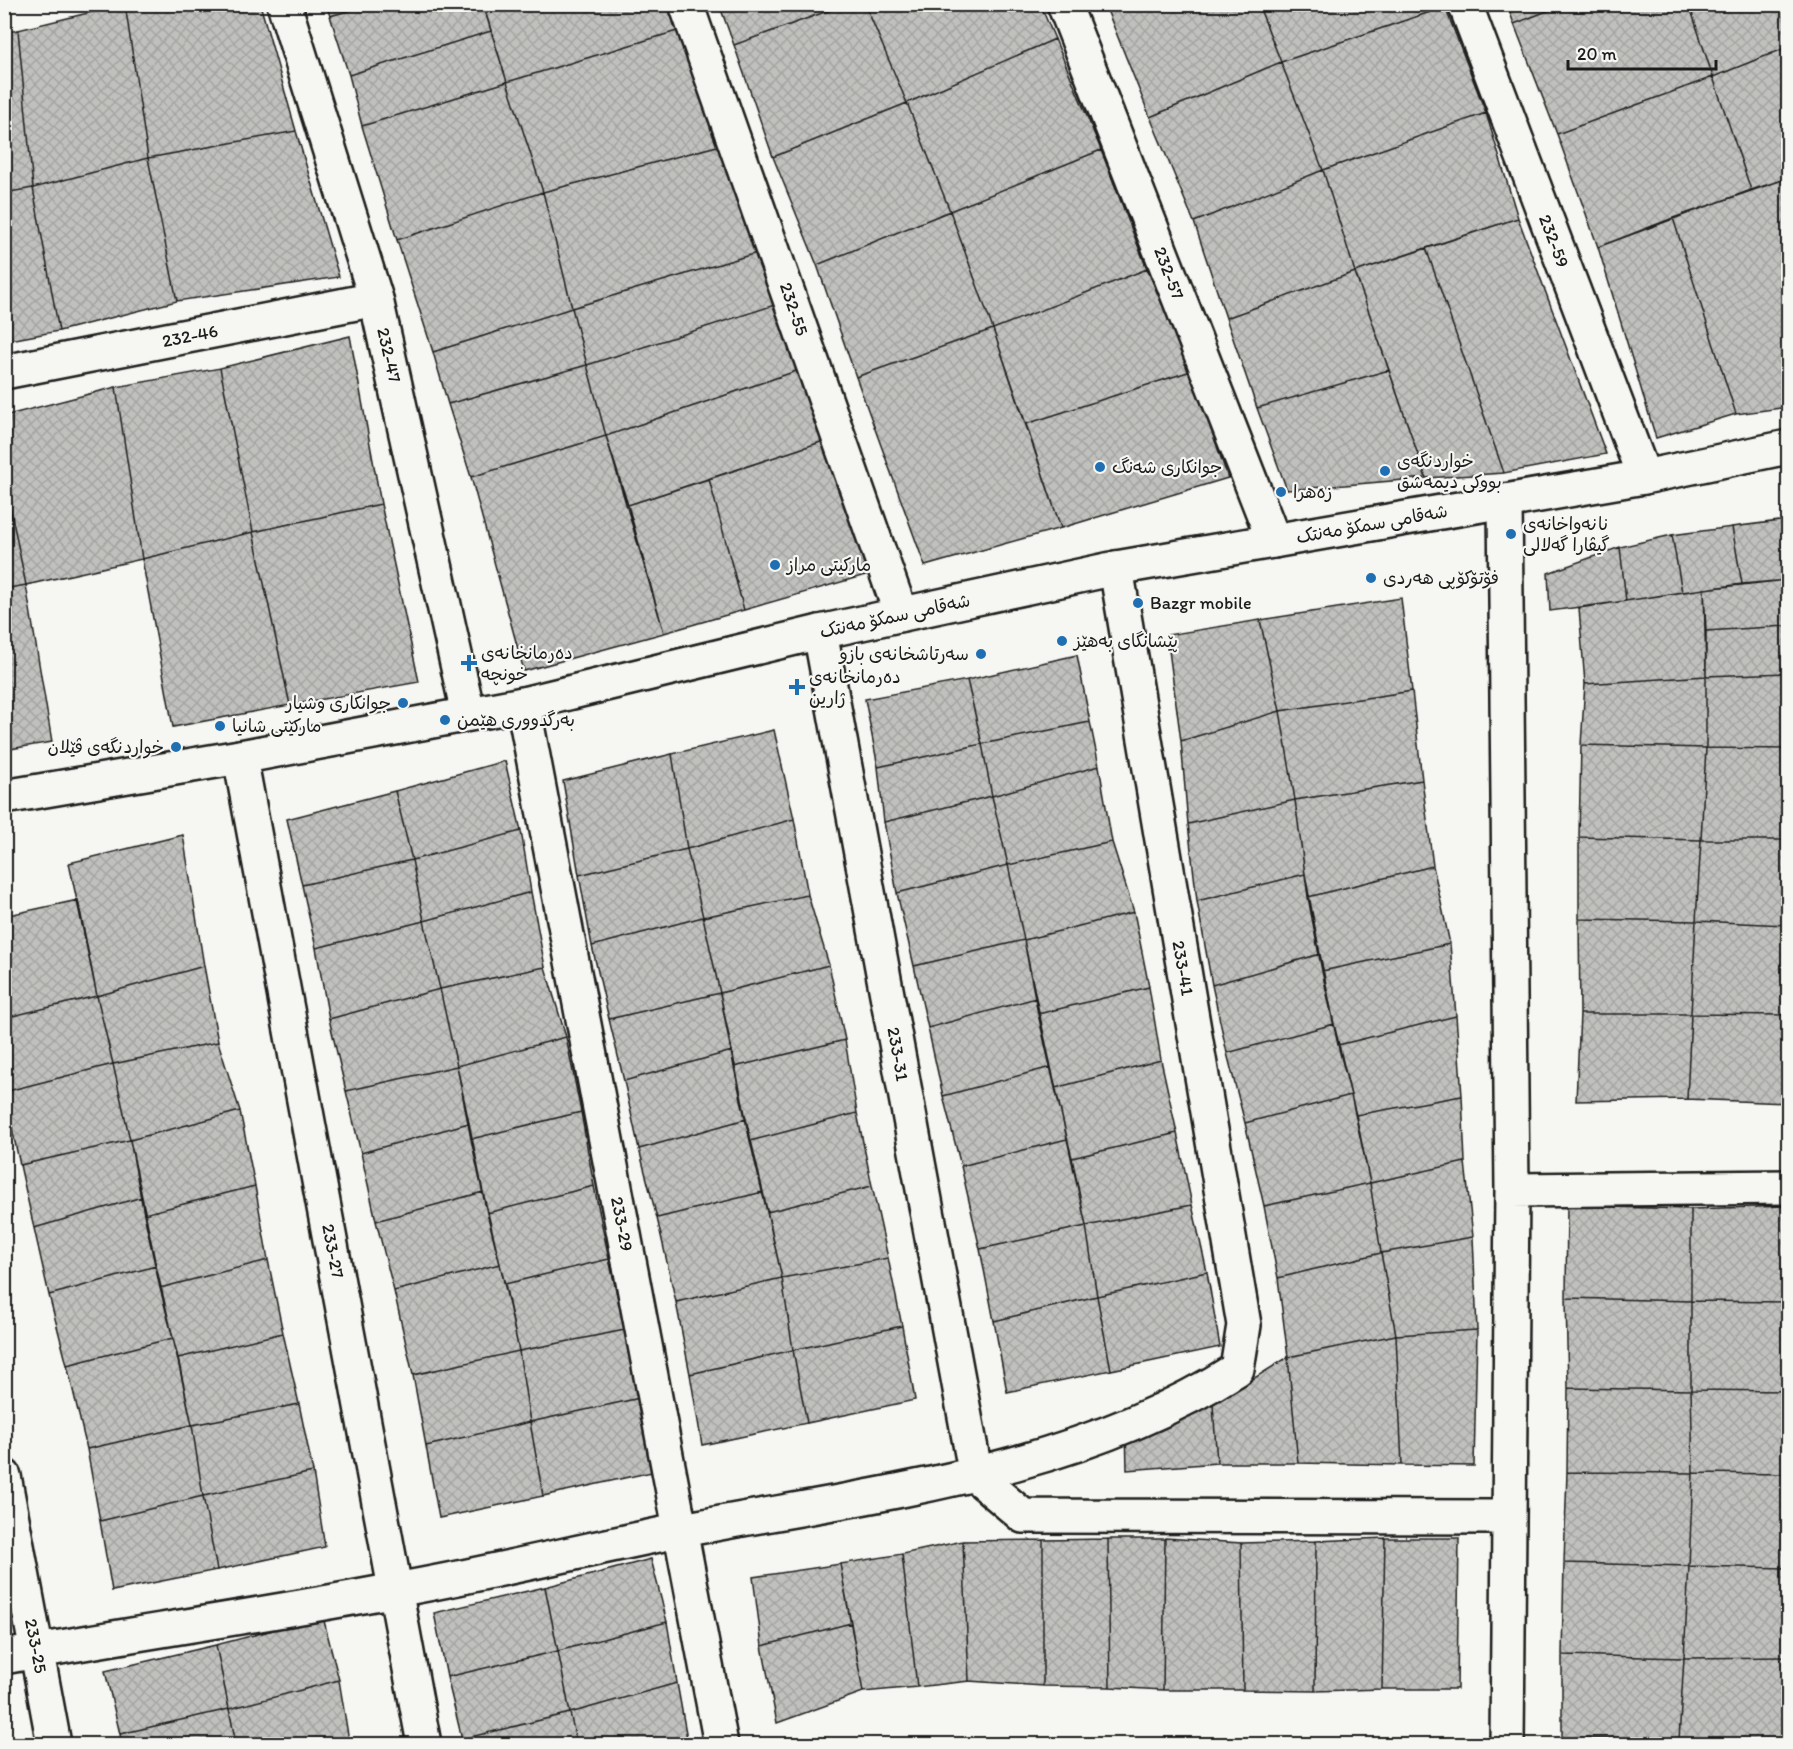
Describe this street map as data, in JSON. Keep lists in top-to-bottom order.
{
  "streets": {
    "street": [
      "232-59",
      "232-57",
      "232-55",
      "232-46",
      "232-47",
      "شەقامی سمکۆ مەنتک",
      "233-41",
      "233-31",
      "233-29",
      "233-27",
      "233-25"
    ]
  },
  "crossings": [
    ["232-59", "شەقامی سمکۆ مەنتک"],
    ["232-57", "شەقامی سمکۆ مەنتک"],
    ["232-55", "شەقامی سمکۆ مەنتک"],
    ["232-46", "232-47"],
    ["232-47", "شەقامی سمکۆ مەنتک"],
    ["شەقامی سمکۆ مەنتک", "233-41"],
    ["شەقامی سمکۆ مەنتک", "233-31"],
    ["شەقامی سمکۆ مەنتک", "233-29"],
    ["شەقامی سمکۆ مەنتک", "233-27"],
    ["233-41", "233-31"]
  ],
  "places": {
    "other": [
      "جوانکاری شەنگ",
      "خواردنگەی بووکی دیمەشق",
      "زەهرا",
      "نانەواخانەی گیڤارا گەلالی",
      "مارکیتی مراز",
      "فۆتۆکۆپی هەردی",
      "Bazgr mobile",
      "پێشانگای بەهێز",
      "سەرتاشخانەی بازو",
      "جوانکاری وشیار",
      "بەرگدووری هێمن",
      "مارکێتی شانیا",
      "خواردنگەی ڤێلان"
    ],
    "health": ["دەرمانخانەی خونچە", "دەرمانخانەی ژارین"]
  },
  "scale_bar": "20 m"
}
